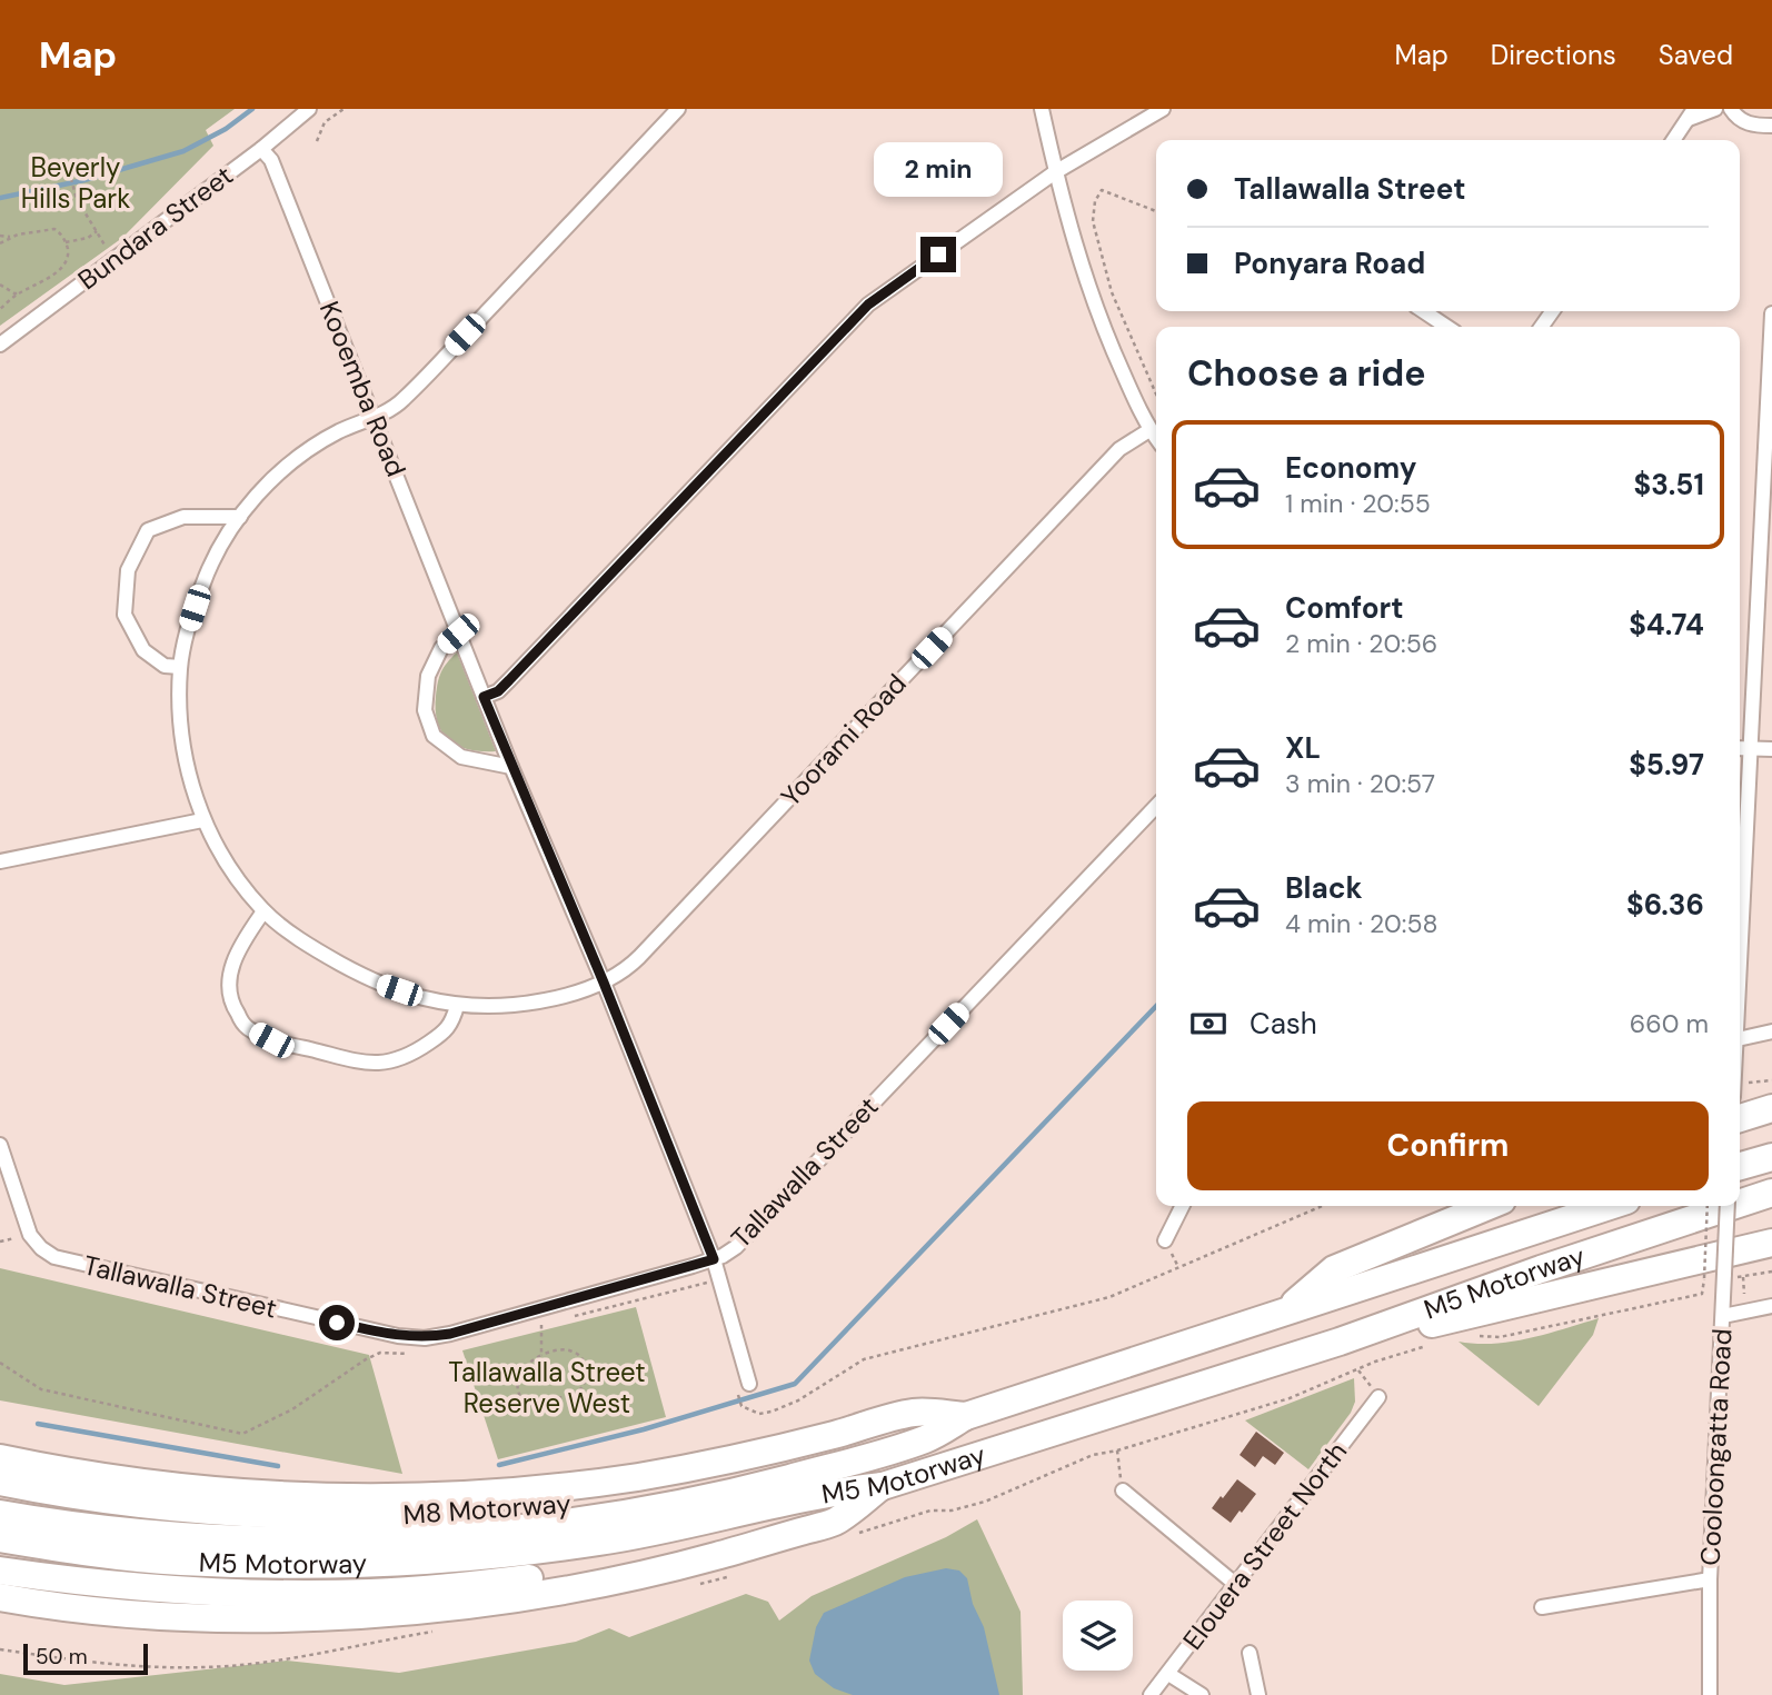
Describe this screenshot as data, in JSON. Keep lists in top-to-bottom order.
{
  "streets": {
    "highway": ["M5 Motorway", "M8 Motorway"],
    "street": [
      "Bundara Street",
      "Kooemba Road",
      "Yoorami Road",
      "Tallawalla Street",
      "Cooloongatta Road",
      "Elouera Street North"
    ]
  },
  "crossings": [
    ["Bundara Street", "Kooemba Road"],
    ["Kooemba Road", "Yoorami Road"],
    ["Kooemba Road", "Tallawalla Street"],
    ["M5 Motorway", "M8 Motorway"]
  ],
  "parks": ["Beverly Hills Park", "Tallawalla Street Reserve West"],
  "scale_bar": "50 m",
  "page": {
    "header": "Map",
    "nav": ["Map", "Directions", "Saved"],
    "banner": ["Tallawalla Street", "Ponyara Road"],
    "bubble": "2 min",
    "heading": "Choose a ride",
    "list": [
      {
        "name": "Economy",
        "note": "1 min · 20:55",
        "value": "$3.51"
      },
      {
        "name": "Comfort",
        "note": "2 min · 20:56",
        "value": "$4.74"
      },
      {
        "name": "XL",
        "note": "3 min · 20:57",
        "value": "$5.97"
      },
      {
        "name": "Black",
        "note": "4 min · 20:58",
        "value": "$6.36"
      }
    ],
    "pay": ["Cash", "660 m"],
    "buttons": "Confirm",
    "scale": "50 m"
  }
}
